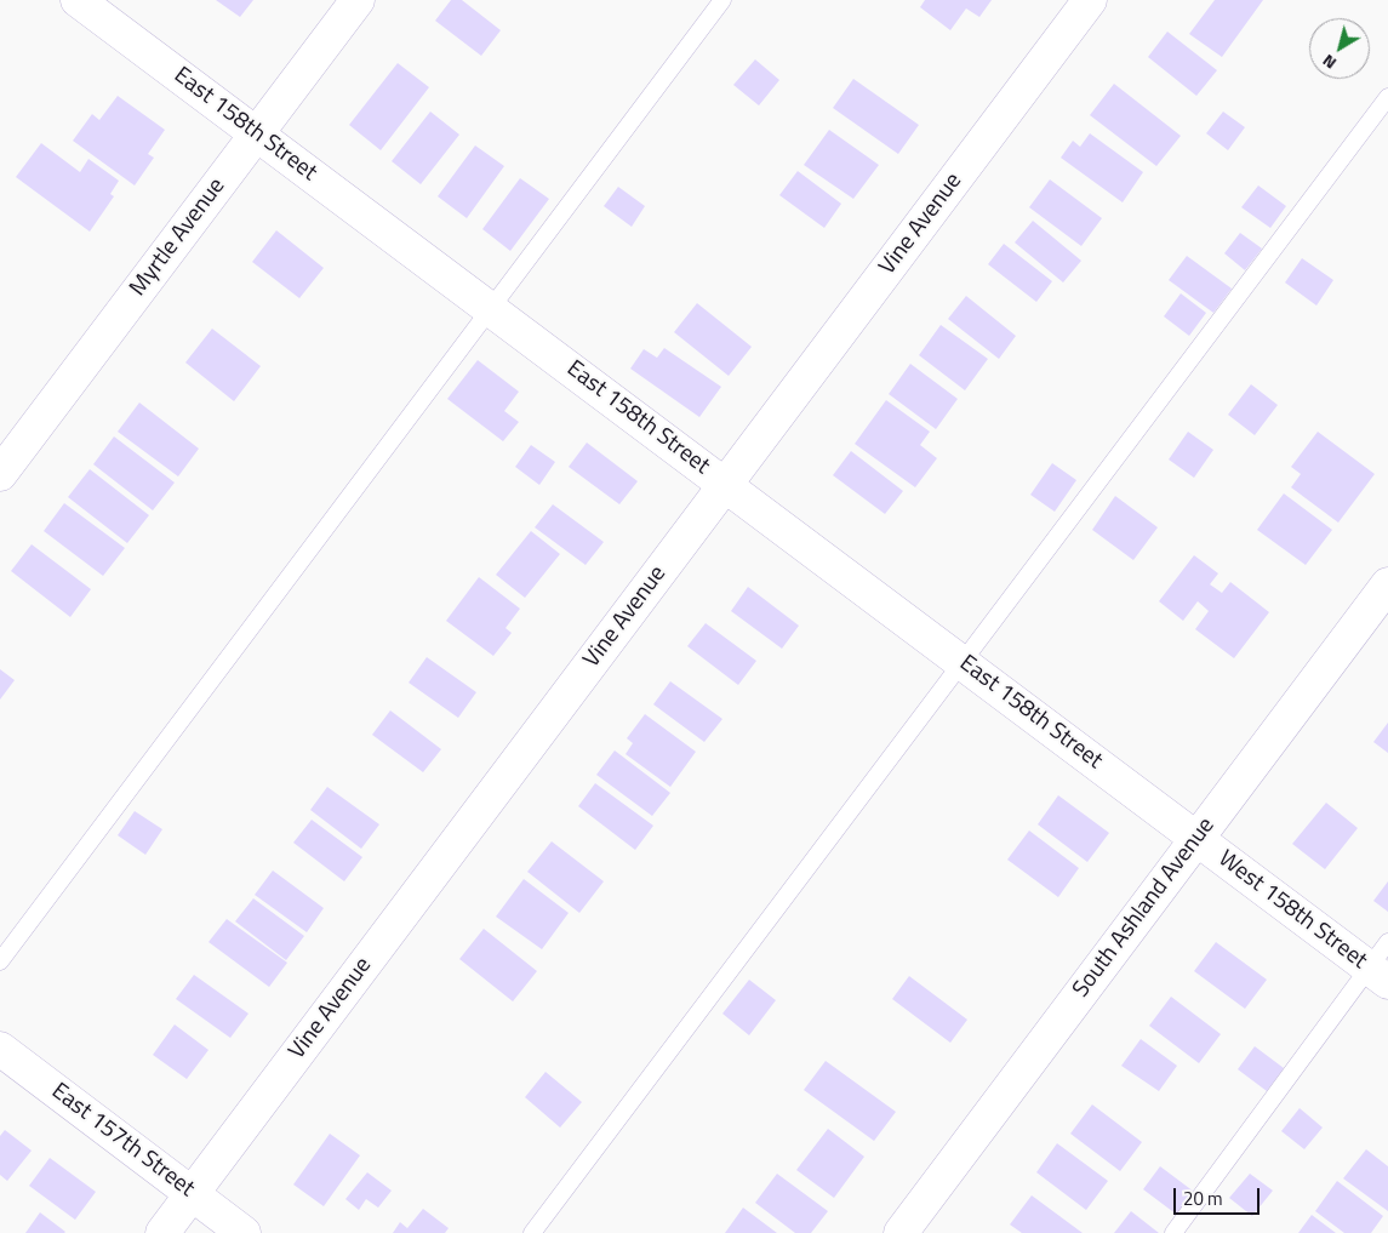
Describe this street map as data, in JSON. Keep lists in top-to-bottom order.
{
  "streets": {
    "street": [
      "East 158th Street",
      "Vine Avenue",
      "Myrtle Avenue",
      "South Ashland Avenue",
      "West 158th Street",
      "East 157th Street"
    ]
  },
  "crossings": [
    ["East 158th Street", "Vine Avenue"],
    ["East 158th Street", "Myrtle Avenue"],
    ["East 158th Street", "South Ashland Avenue"],
    ["East 158th Street", "West 158th Street"],
    ["Vine Avenue", "East 157th Street"],
    ["South Ashland Avenue", "West 158th Street"]
  ],
  "scale_bar": "20 m",
  "north": "bottom left"
}
